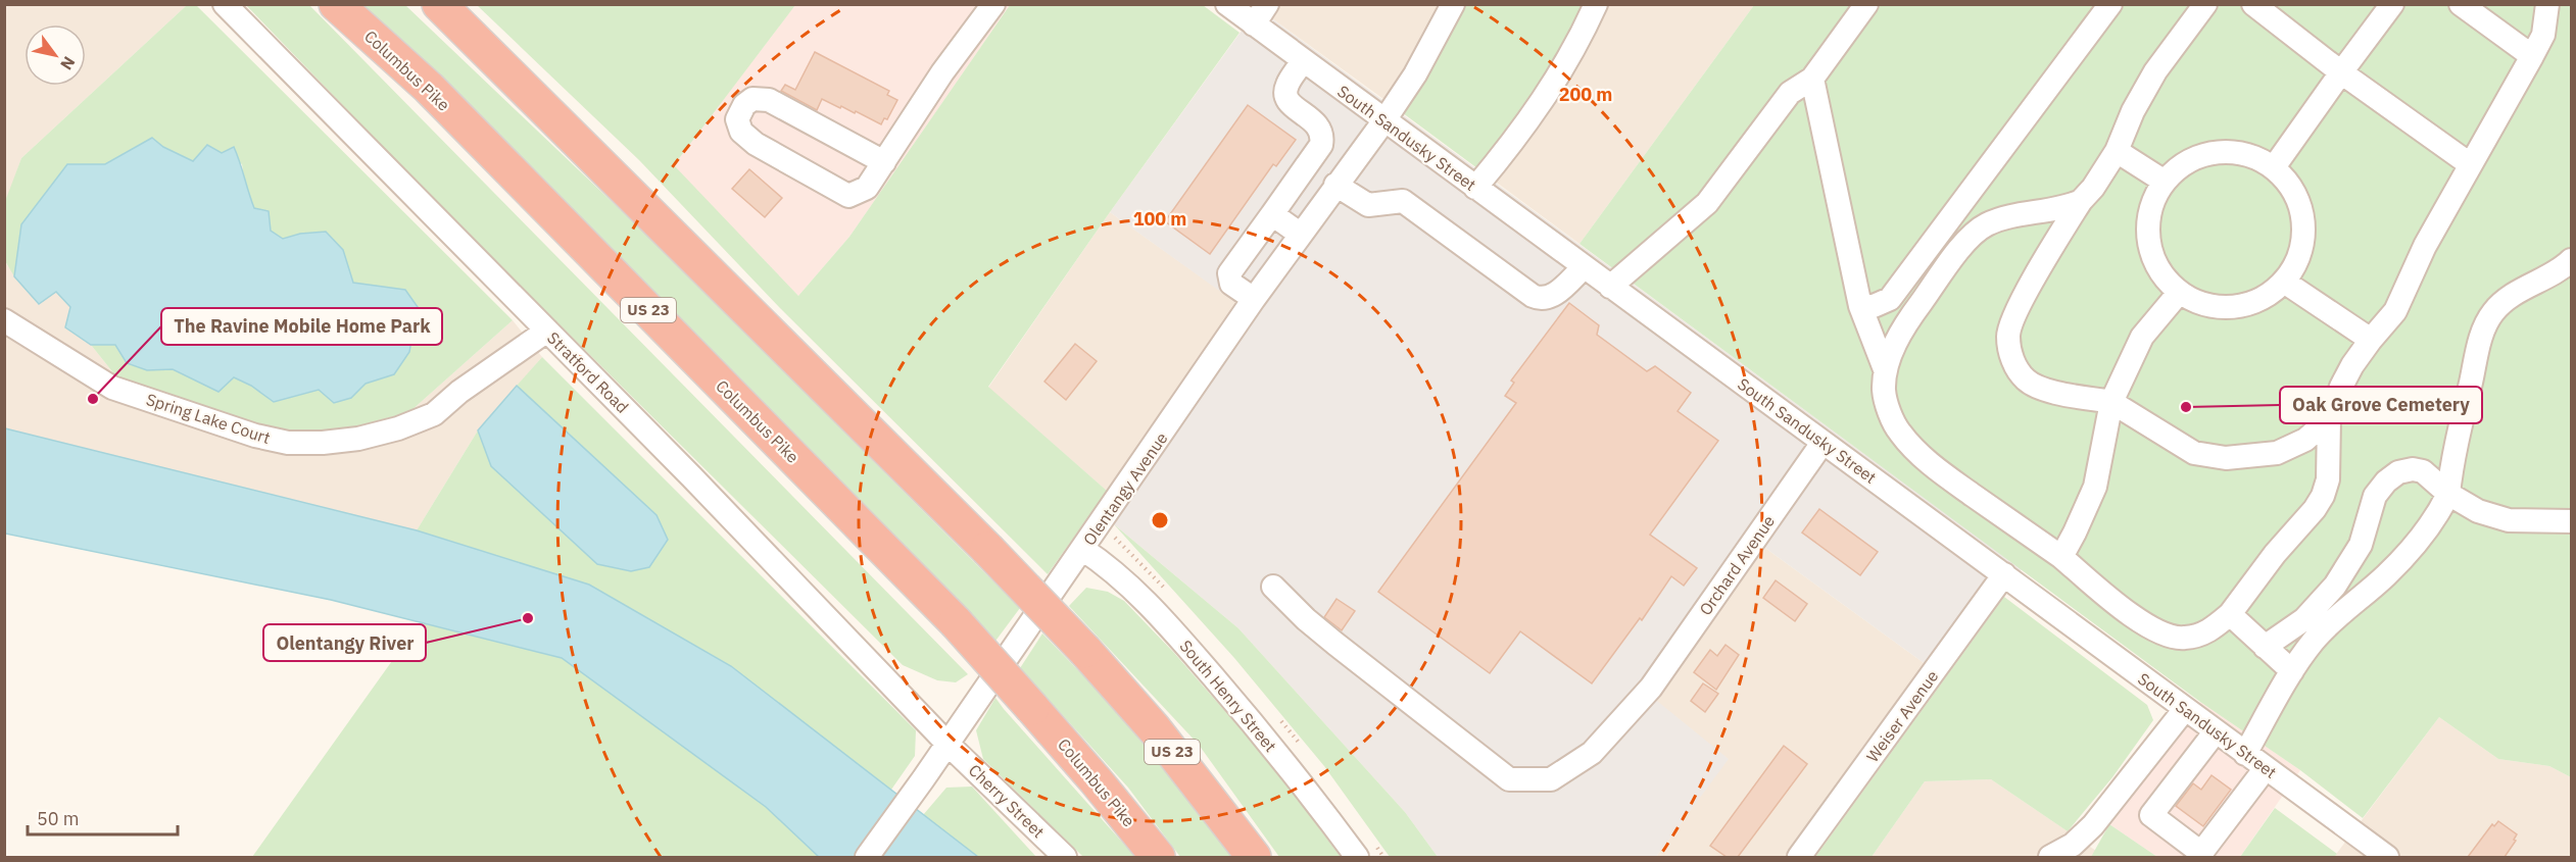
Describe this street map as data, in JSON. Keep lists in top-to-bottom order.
{
  "streets": {
    "highway": ["Columbus Pike", "US 23"],
    "street": [
      "South Sandusky Street",
      "Stratford Road",
      "Spring Lake Court",
      "Olentangy Avenue",
      "Orchard Avenue",
      "South Henry Street",
      "Weiser Avenue",
      "Cherry Street"
    ]
  },
  "crossings": [
    ["South Sandusky Street", "Olentangy Avenue"],
    ["South Sandusky Street", "Orchard Avenue"],
    ["South Sandusky Street", "Weiser Avenue"],
    ["Stratford Road", "Spring Lake Court"],
    ["Stratford Road", "Olentangy Avenue"],
    ["Stratford Road", "Cherry Street"],
    ["Olentangy Avenue", "South Henry Street"],
    ["Olentangy Avenue", "Cherry Street"]
  ],
  "places": ["The Ravine Mobile Home Park", "Oak Grove Cemetery", "Olentangy River"],
  "scale_bar": "50 m",
  "north": "bottom right",
  "rings": ["200 m", "100 m"]
}
